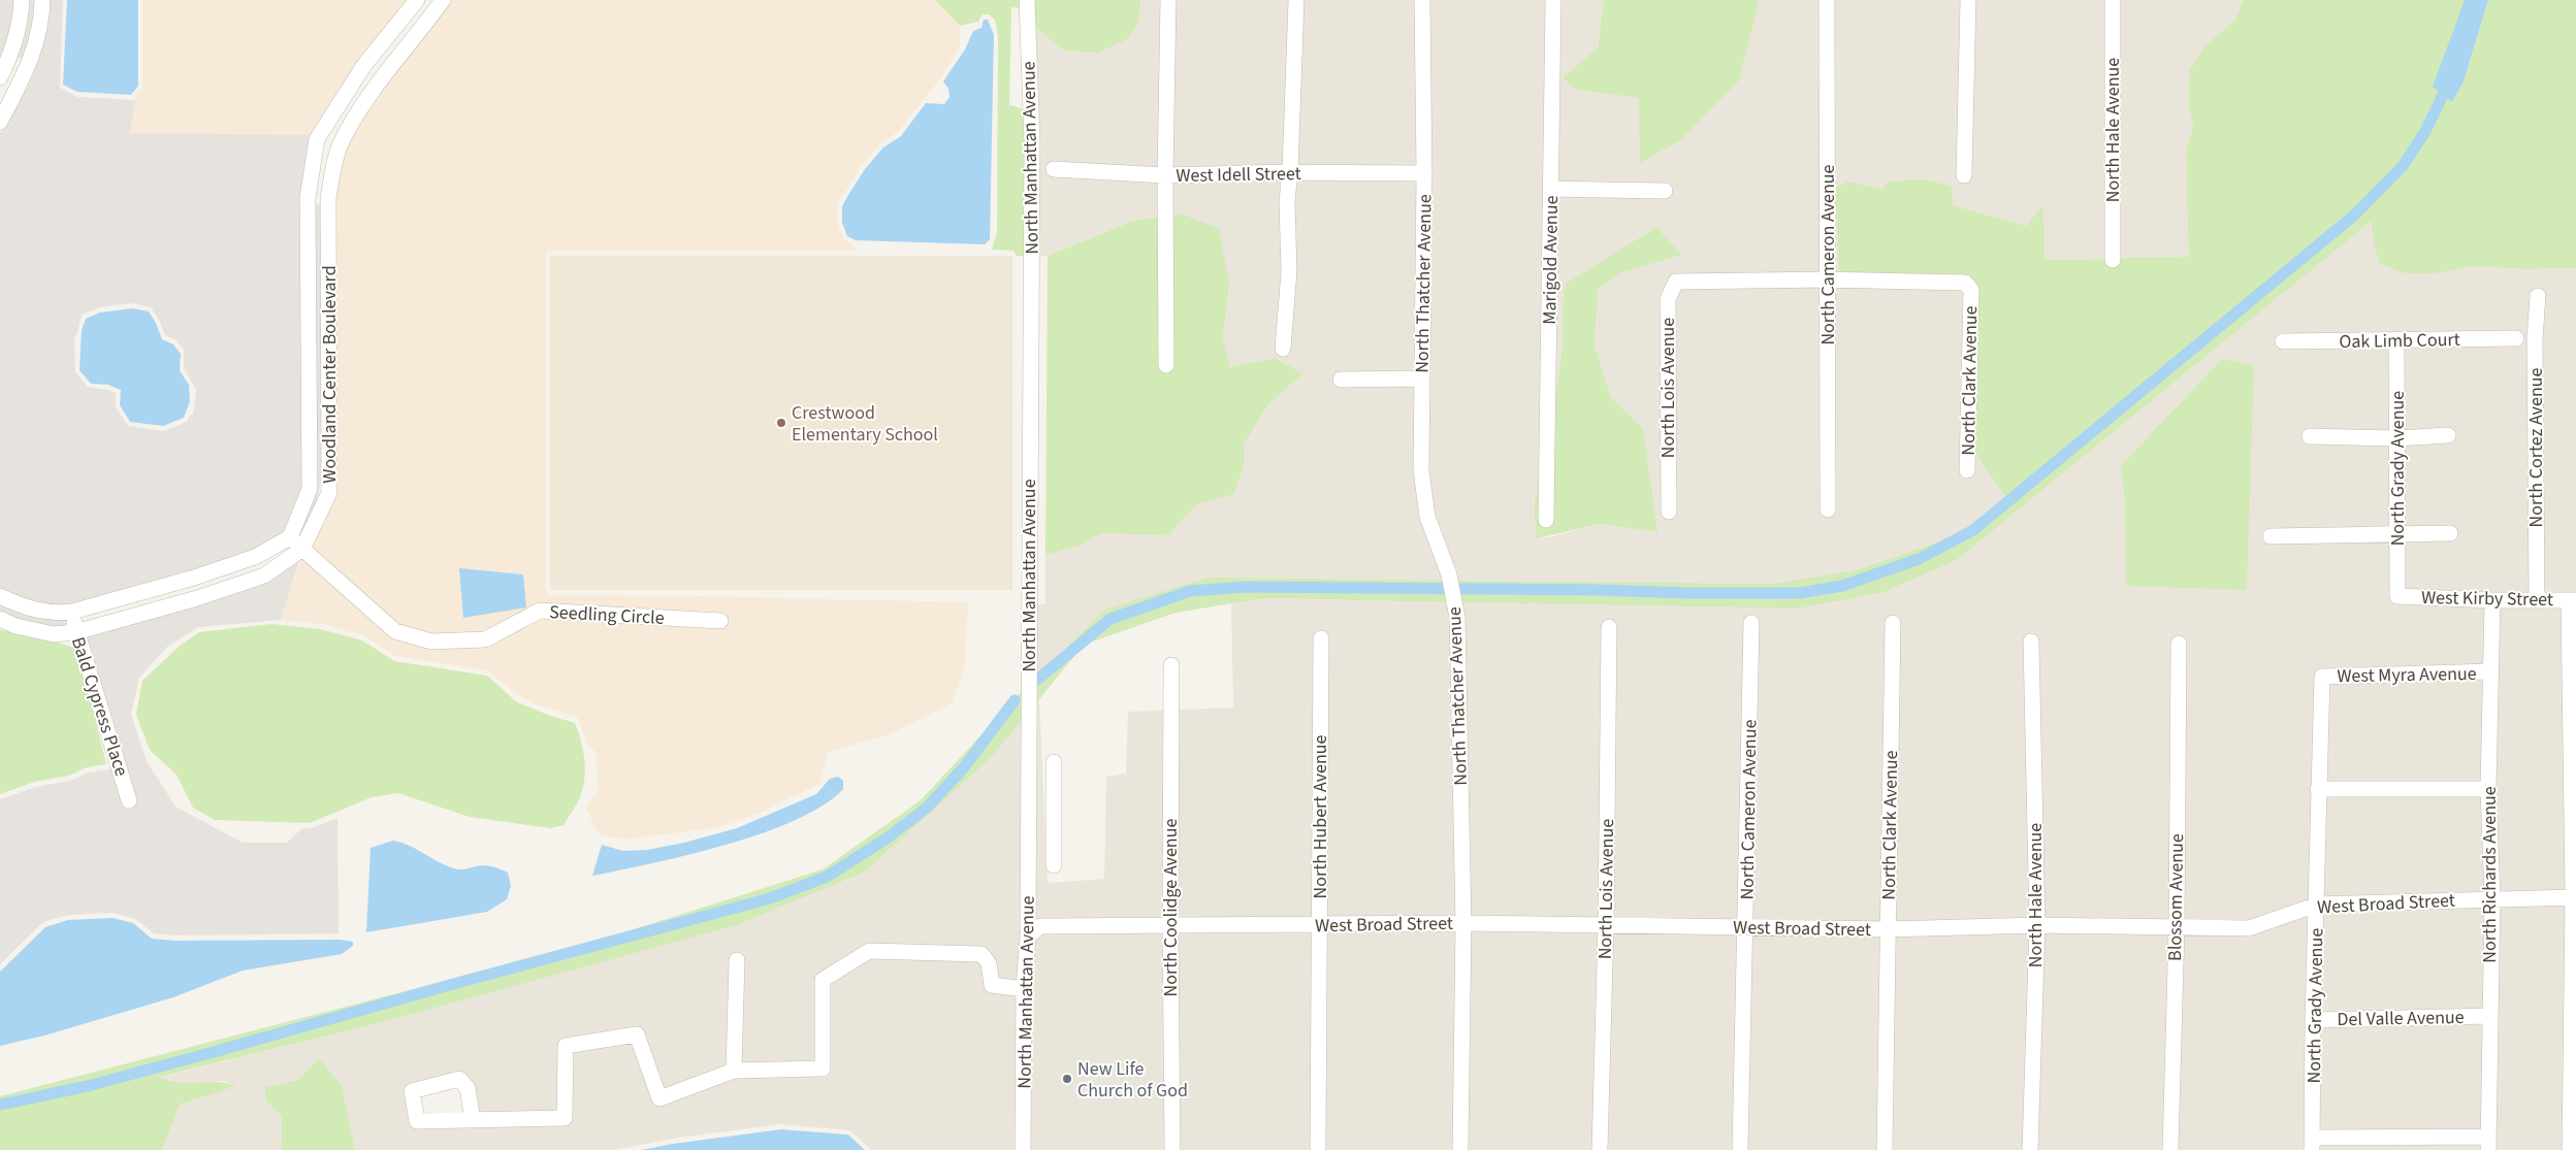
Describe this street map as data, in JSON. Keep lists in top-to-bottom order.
{
  "streets": {
    "street": [
      "North Hale Avenue",
      "North Manhattan Avenue",
      "West Idell Street",
      "North Cameron Avenue",
      "Marigold Avenue",
      "North Thatcher Avenue",
      "Oak Limb Court",
      "Woodland Center Boulevard",
      "North Clark Avenue",
      "North Lois Avenue",
      "North Cortez Avenue",
      "North Grady Avenue",
      "West Kirby Street",
      "Seedling Circle",
      "West Myra Avenue",
      "Bald Cypress Place",
      "North Hubert Avenue",
      "North Richards Avenue",
      "Blossom Avenue",
      "West Broad Street",
      "North Coolidge Avenue",
      "Del Valle Avenue"
    ]
  },
  "crossings": [
    ["North Hale Avenue", "West Broad Street"],
    ["North Manhattan Avenue", "West Broad Street"],
    ["West Idell Street", "North Thatcher Avenue"],
    ["North Cameron Avenue", "North Clark Avenue"],
    ["North Cameron Avenue", "North Lois Avenue"],
    ["North Cameron Avenue", "West Broad Street"],
    ["North Thatcher Avenue", "West Broad Street"],
    ["Oak Limb Court", "North Grady Avenue"],
    ["Woodland Center Boulevard", "Seedling Circle"],
    ["Woodland Center Boulevard", "Bald Cypress Place"],
    ["North Clark Avenue", "North Lois Avenue"],
    ["North Clark Avenue", "West Broad Street"],
    ["North Lois Avenue", "West Broad Street"],
    ["North Cortez Avenue", "West Kirby Street"],
    ["North Grady Avenue", "West Kirby Street"],
    ["North Grady Avenue", "West Myra Avenue"],
    ["North Grady Avenue", "West Broad Street"],
    ["North Grady Avenue", "Del Valle Avenue"],
    ["West Kirby Street", "North Richards Avenue"],
    ["West Myra Avenue", "North Richards Avenue"],
    ["North Hubert Avenue", "West Broad Street"],
    ["North Richards Avenue", "West Broad Street"],
    ["North Richards Avenue", "Del Valle Avenue"],
    ["Blossom Avenue", "West Broad Street"],
    ["West Broad Street", "North Coolidge Avenue"]
  ],
  "places": ["Crestwood Elementary School", "New Life Church of God"]
}
